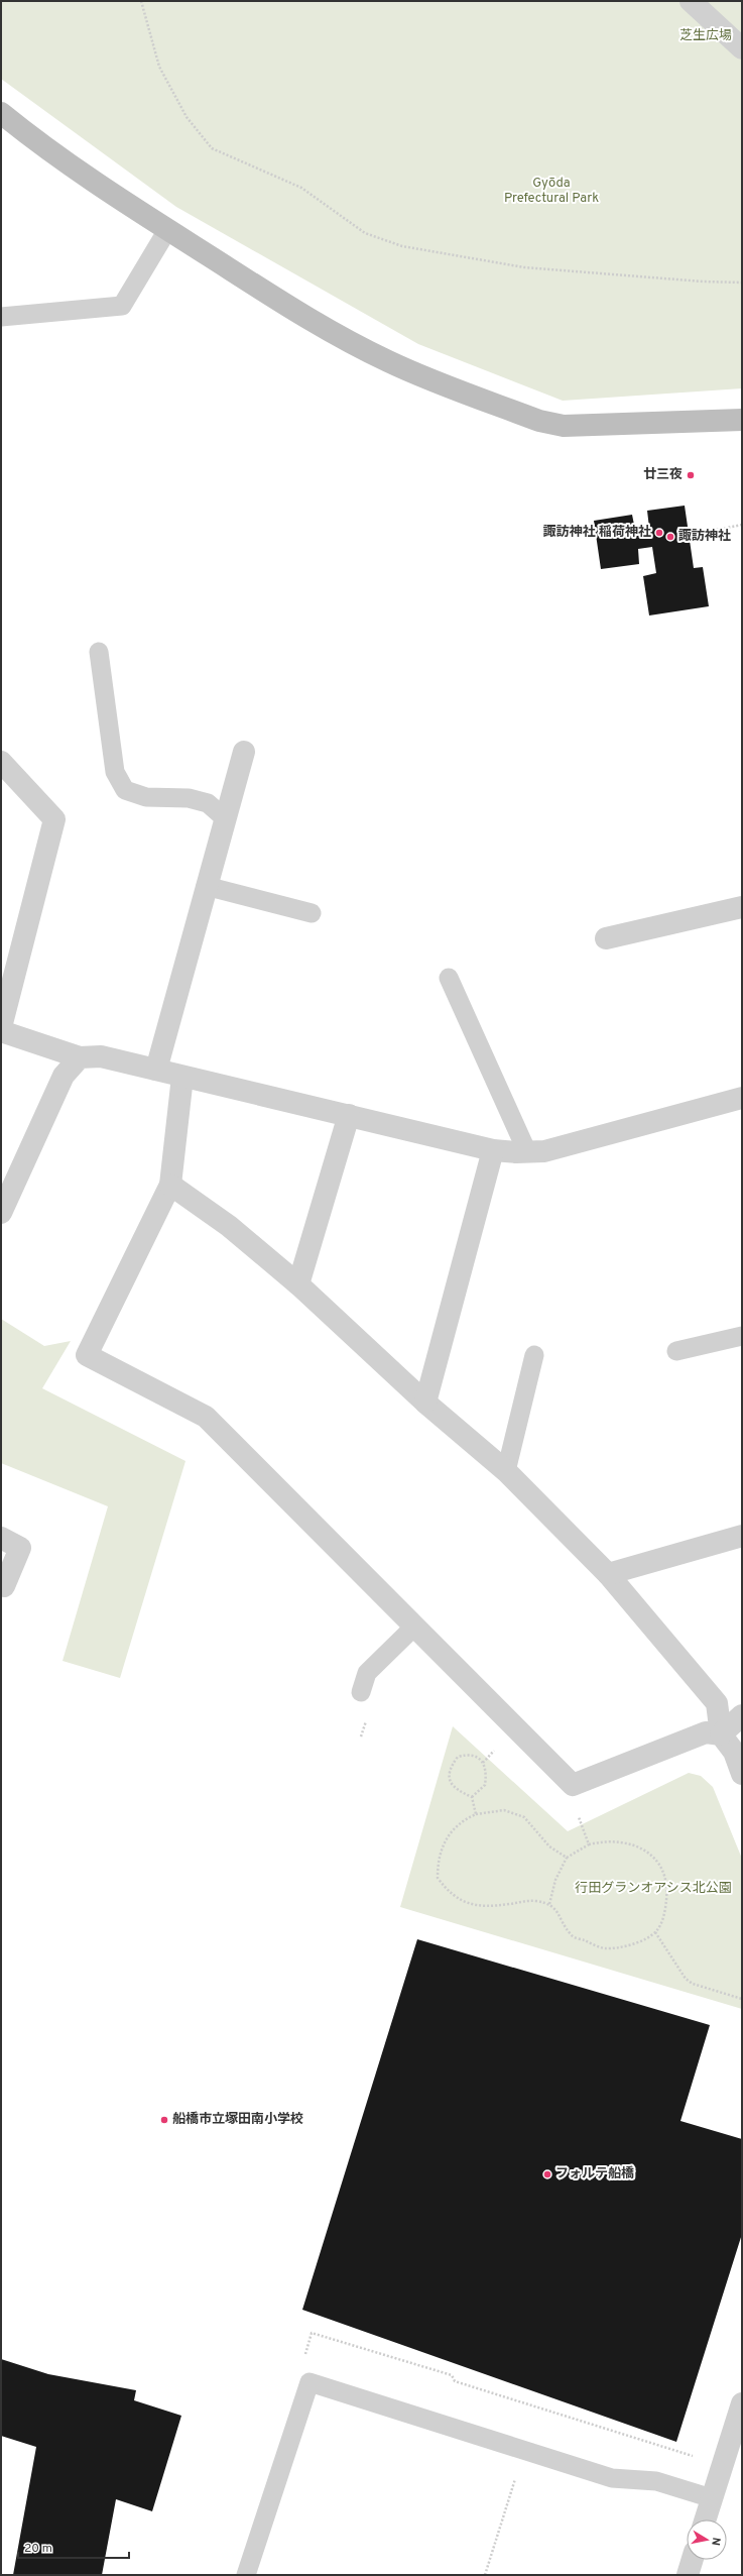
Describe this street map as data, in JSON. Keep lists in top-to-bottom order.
{
  "parks": ["芝生広場", "Gyōda Prefectural Park", "行田グランオアシス北公園"],
  "places": [
    "廿三夜",
    "諏訪神社 稲荷神社",
    "諏訪神社",
    "船橋市立塚田南小学校",
    "フォルテ船橋"
  ],
  "scale_bar": "20 m",
  "north": "right"
}
